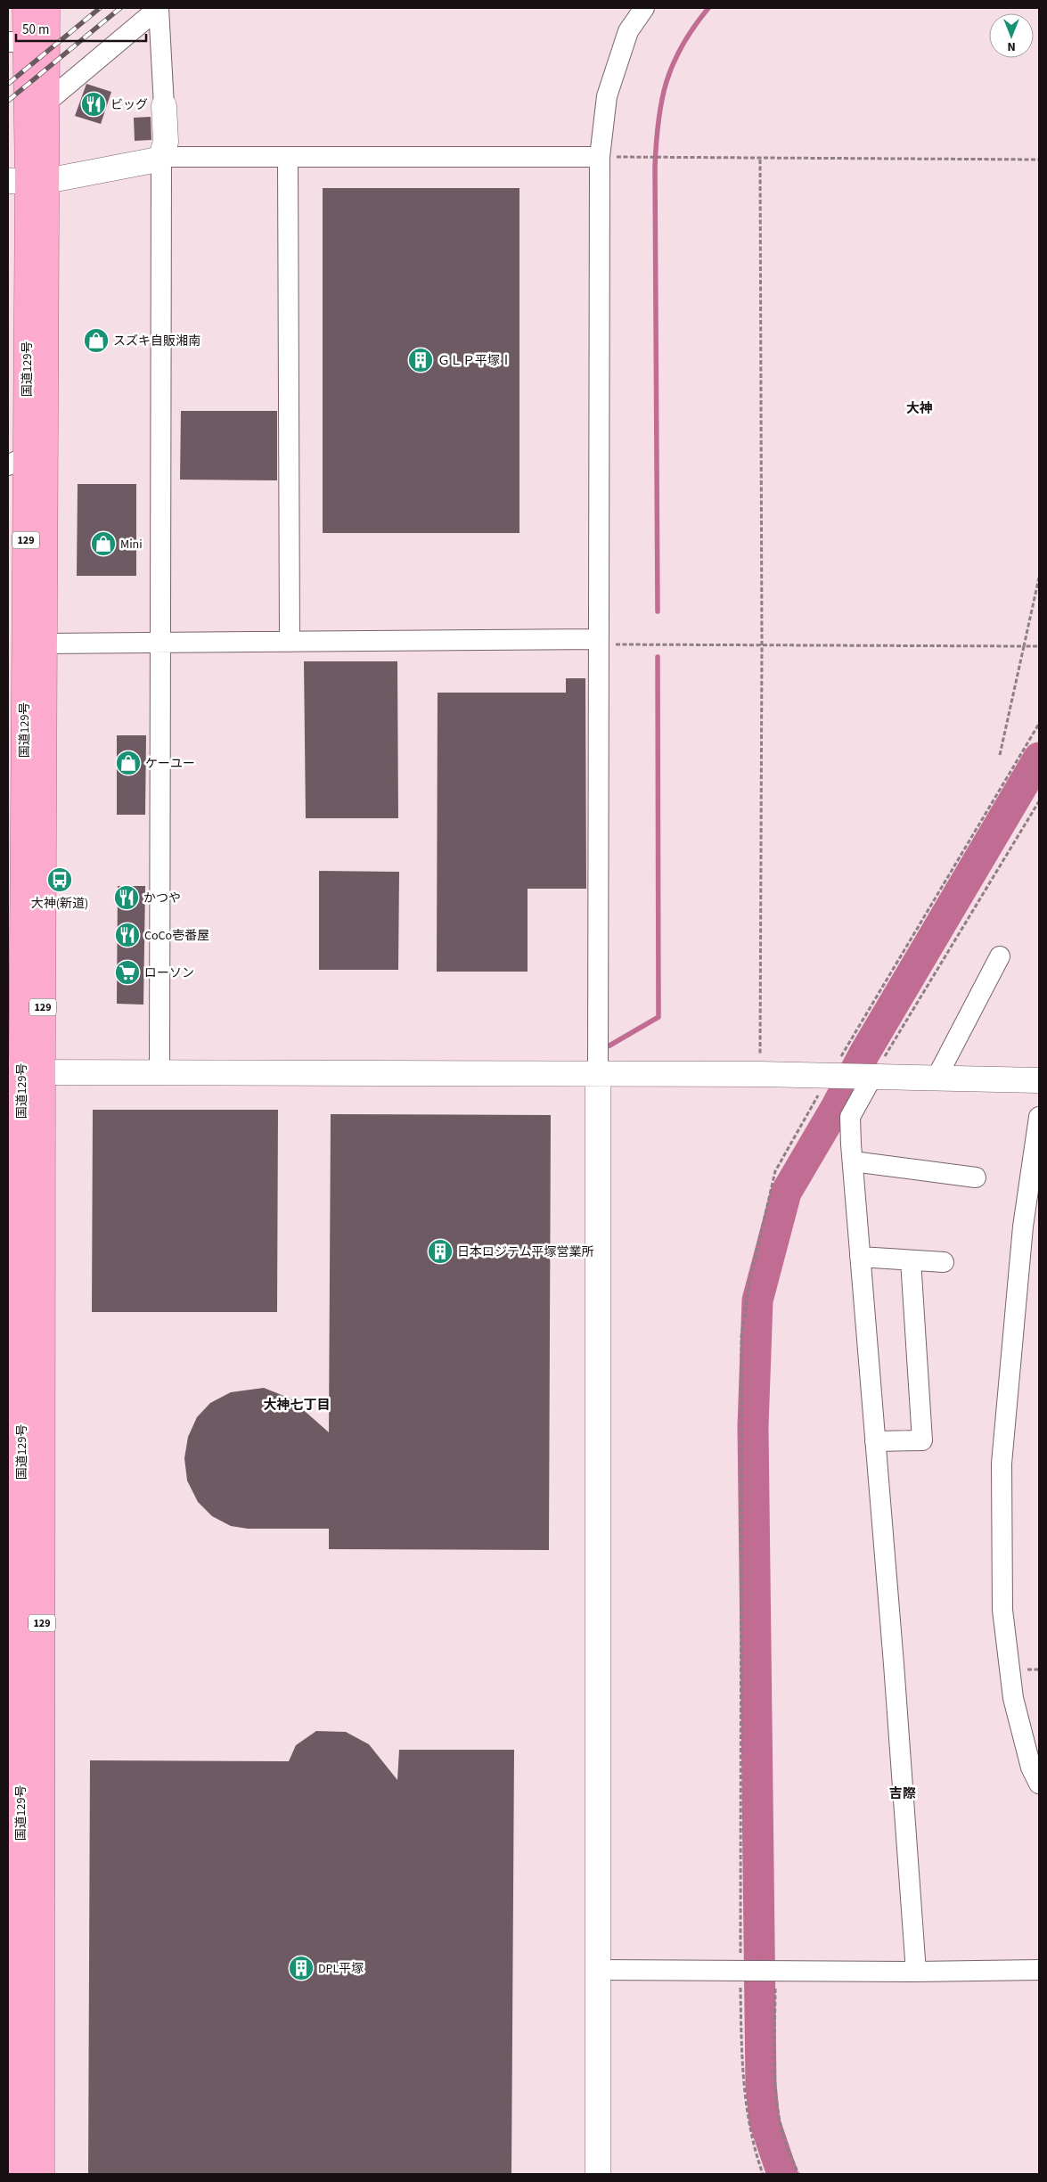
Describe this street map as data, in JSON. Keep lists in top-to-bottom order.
{
  "streets": {
    "highway": ["国道129号", "129"]
  },
  "districts": ["大神", "大神七丁目", "吉際"],
  "places": {
    "restaurant": ["ビッグ", "かつや", "CoCo壱番屋"],
    "shop": ["スズキ自販湘南", "Mini", "ケーユー"],
    "building": ["ＧＬＰ平塚Ⅰ", "日本ロジテム平塚営業所", "DPL平塚"],
    "bus stop": ["大神(新道)"],
    "supermarket": ["ローソン"]
  },
  "scale_bar": "50 m",
  "north": "bottom"
}
